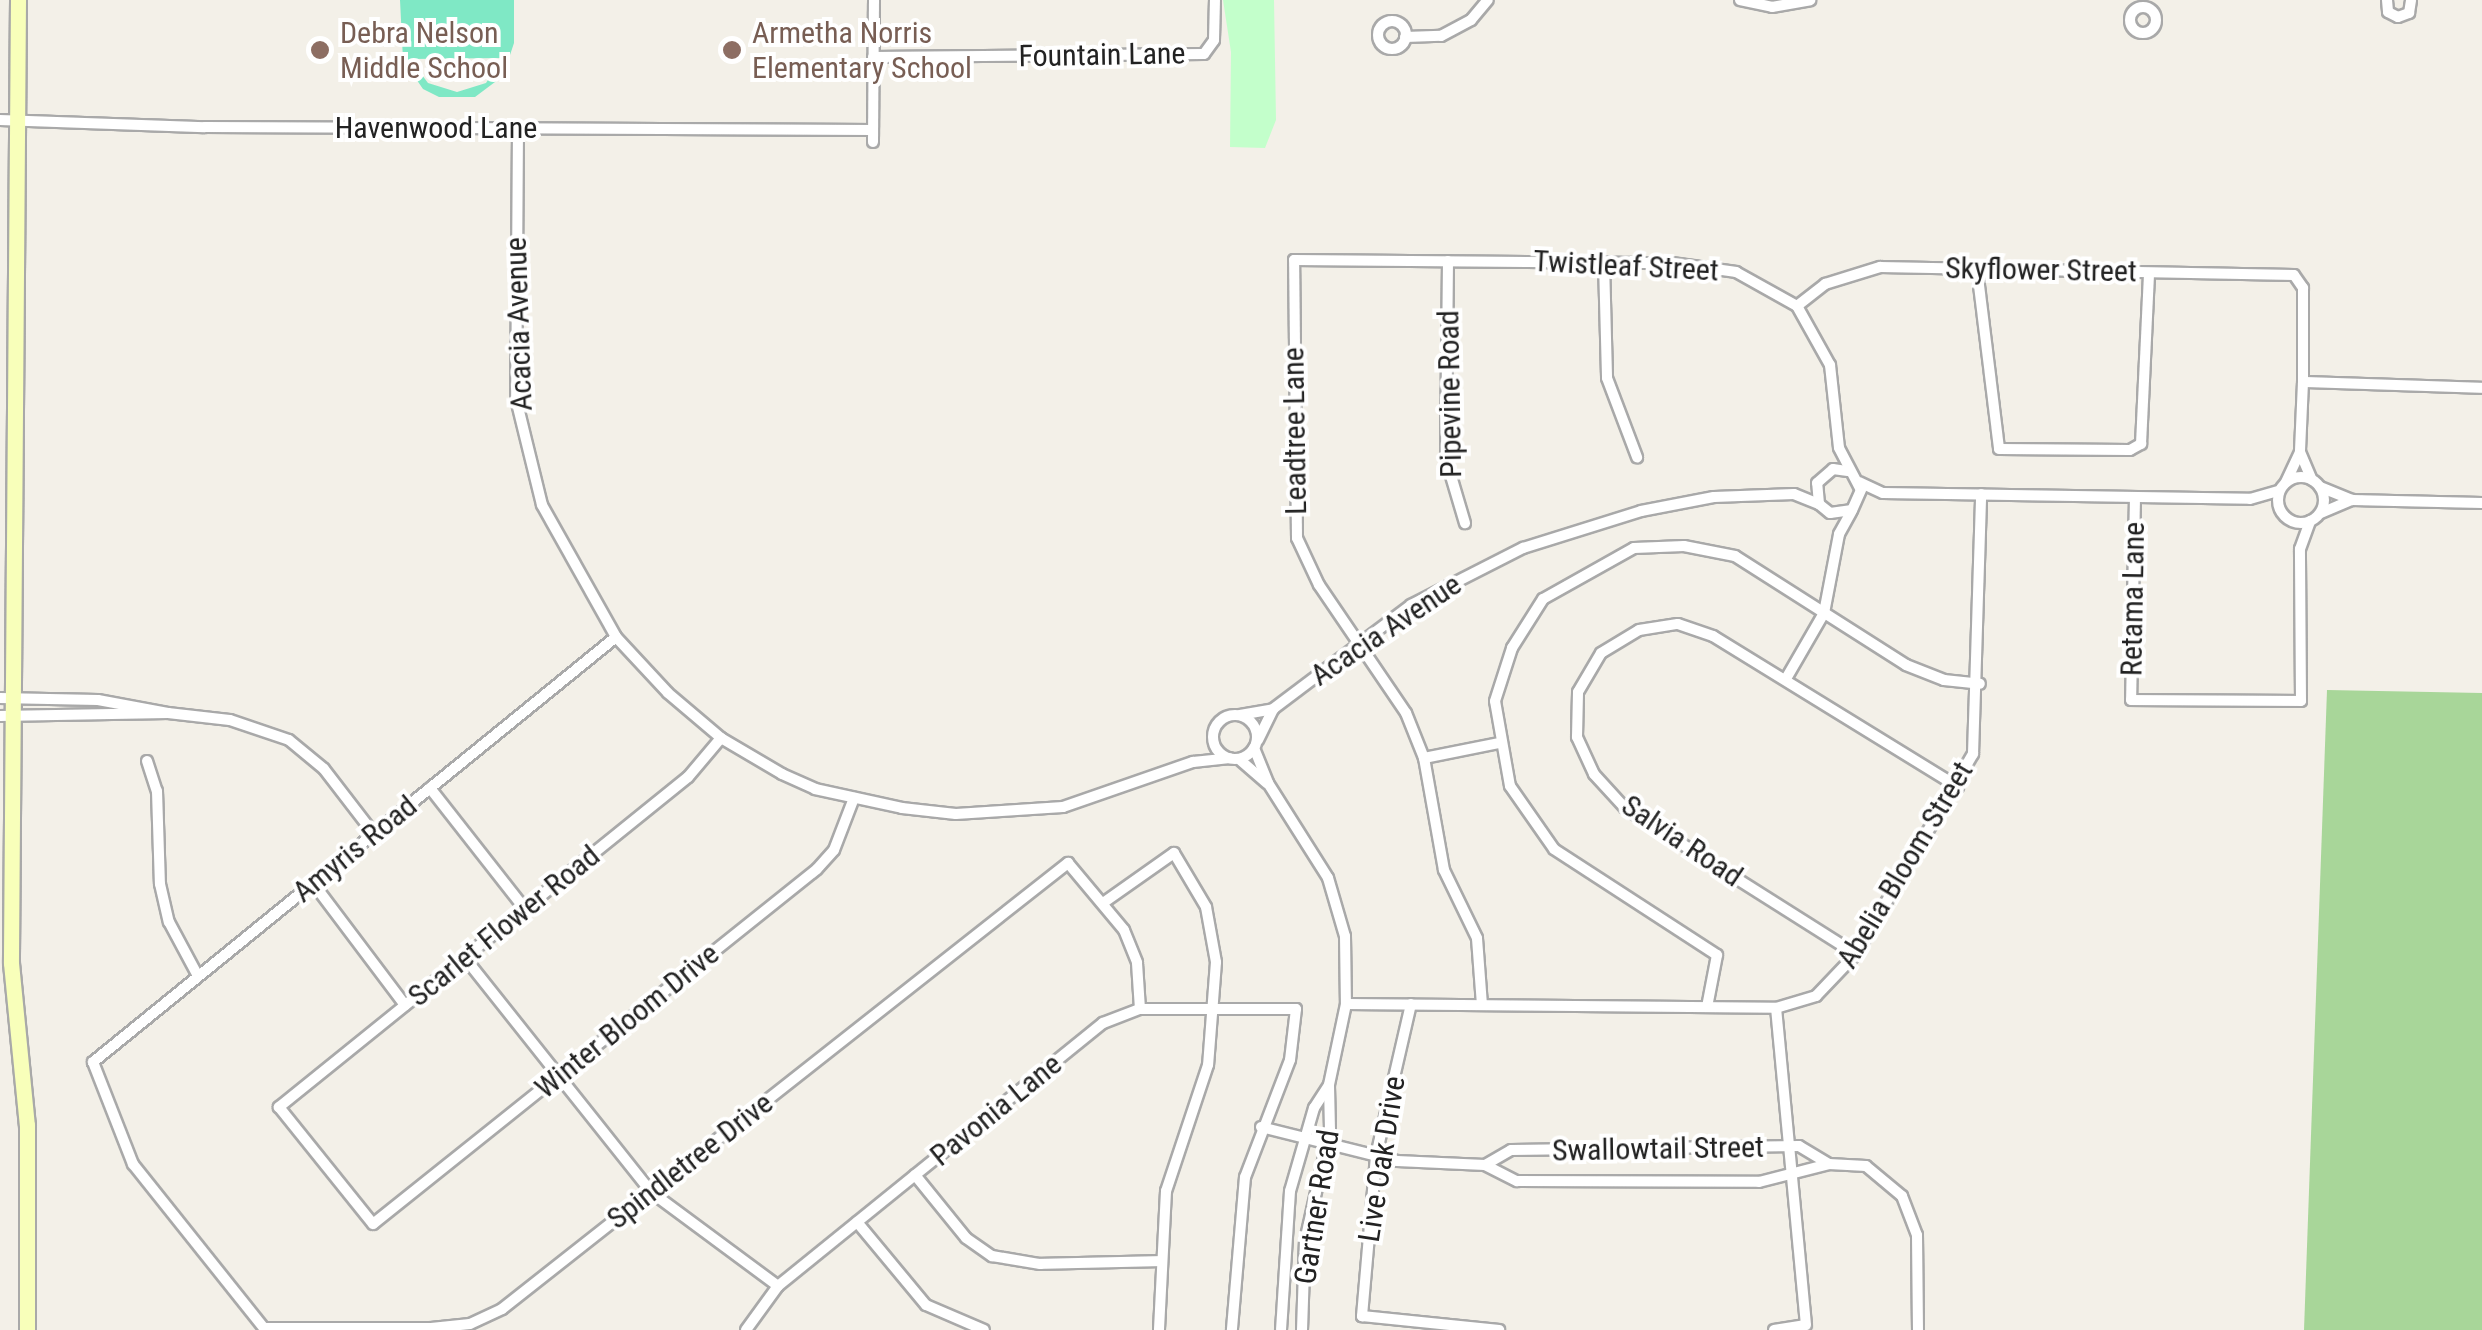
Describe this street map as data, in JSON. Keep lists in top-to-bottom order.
{
  "streets": {
    "street": [
      "Fountain Lane",
      "Havenwood Lane",
      "Twistleaf Street",
      "Skyflower Street",
      "Acacia Avenue",
      "Pipevine Road",
      "Leadtree Lane",
      "Retama Lane",
      "Salvia Road",
      "Amyris Road",
      "Abelia Bloom Street",
      "Scarlet Flower Road",
      "Winter Bloom Drive",
      "Pavonia Lane",
      "Swallowtail Street",
      "Live Oak Drive",
      "Spindletree Drive",
      "Gartner Road"
    ]
  },
  "crossings": [
    ["Fountain Lane", "Havenwood Lane"],
    ["Havenwood Lane", "Acacia Avenue"],
    ["Twistleaf Street", "Skyflower Street"],
    ["Twistleaf Street", "Pipevine Road"],
    ["Twistleaf Street", "Leadtree Lane"],
    ["Acacia Avenue", "Leadtree Lane"],
    ["Acacia Avenue", "Amyris Road"],
    ["Acacia Avenue", "Scarlet Flower Road"],
    ["Acacia Avenue", "Winter Bloom Drive"],
    ["Leadtree Lane", "Abelia Bloom Street"],
    ["Salvia Road", "Abelia Bloom Street"],
    ["Amyris Road", "Spindletree Drive"],
    ["Abelia Bloom Street", "Live Oak Drive"],
    ["Abelia Bloom Street", "Gartner Road"],
    ["Scarlet Flower Road", "Winter Bloom Drive"],
    ["Pavonia Lane", "Swallowtail Street"],
    ["Swallowtail Street", "Live Oak Drive"],
    ["Swallowtail Street", "Gartner Road"]
  ],
  "places": ["Debra Nelson Middle School", "Armetha Norris Elementary School"]
}
